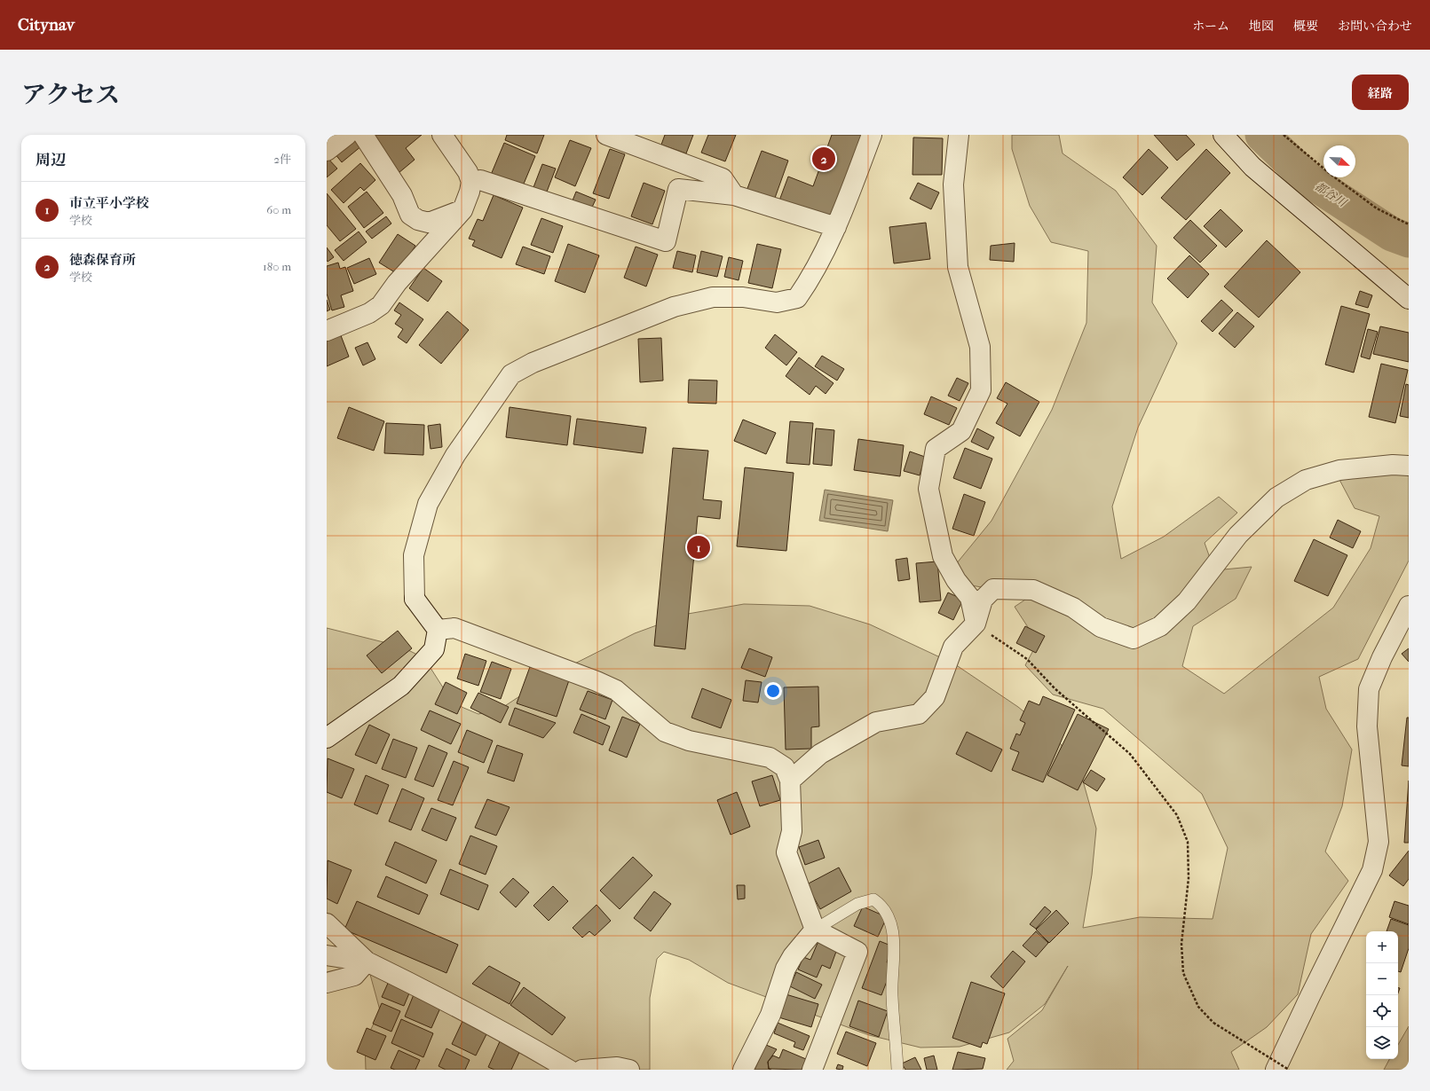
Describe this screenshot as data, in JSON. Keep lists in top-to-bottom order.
{
  "water": ["都谷川"],
  "north": "bottom right",
  "page": {
    "header": "Citynav",
    "nav": [
      "ホーム",
      "地図",
      "概要",
      "お問い合わせ"
    ],
    "title": "アクセス",
    "buttons": "経路",
    "heading": ["周辺", "2件"],
    "pins": ["2", "1"],
    "list": [
      {
        "mark": "1",
        "name": "市立平小学校",
        "note": "学校",
        "value": "60 m"
      },
      {
        "mark": "2",
        "name": "徳森保育所",
        "note": "学校",
        "value": "180 m"
      }
    ],
    "map_buttons": ["+", "−"]
  }
}
